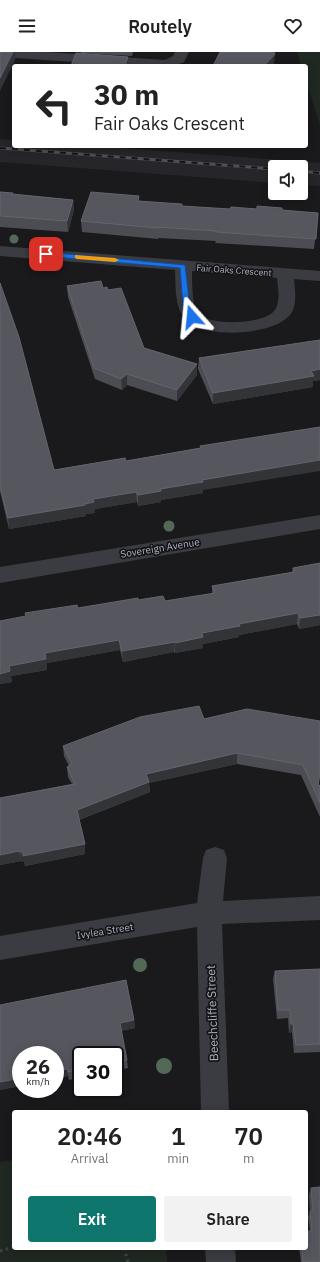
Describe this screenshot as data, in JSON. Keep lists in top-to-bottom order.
{
  "streets": {
    "street": [
      "Fair Oaks Crescent",
      "Sovereign Avenue",
      "Ivylea Street",
      "Beechcliffe Street"
    ]
  },
  "crossings": [
    ["Ivylea Street", "Beechcliffe Street"]
  ],
  "page": {
    "header": "Routely",
    "turn": ["30 m", "Fair Oaks Crescent"],
    "speed": "26 km/h",
    "limit": "30",
    "eta": [
      "20:46",
      "Arrival",
      "1",
      "min",
      "70",
      "m"
    ],
    "buttons": ["Exit", "Share"]
  }
}
